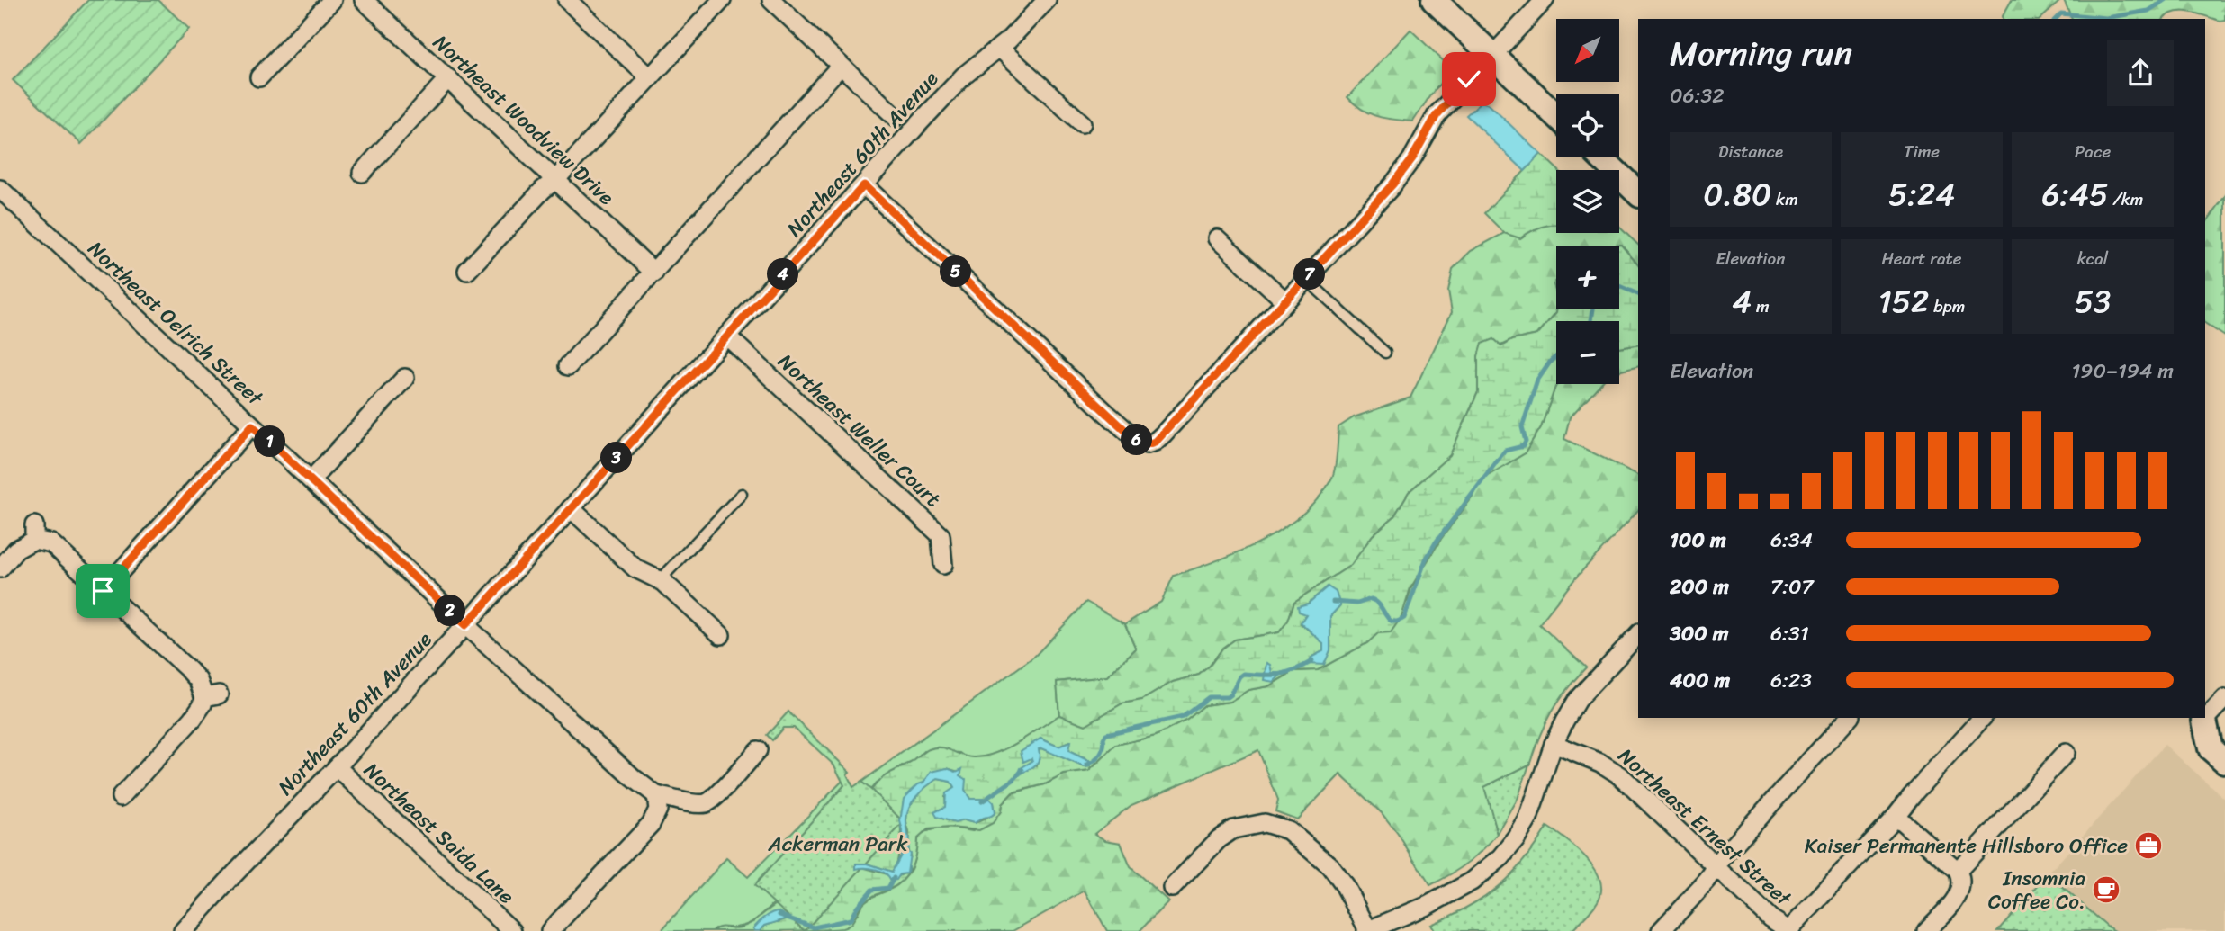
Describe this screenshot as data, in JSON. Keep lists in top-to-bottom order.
{
  "streets": {
    "street": [
      "Northeast Woodview Drive",
      "Northeast 60th Avenue",
      "Northeast Oelrich Street",
      "Northeast Weller Court",
      "Northeast Ernest Street",
      "Northeast Saida Lane"
    ]
  },
  "crossings": [
    ["Northeast 60th Avenue", "Northeast Oelrich Street"],
    ["Northeast 60th Avenue", "Northeast Weller Court"],
    ["Northeast 60th Avenue", "Northeast Saida Lane"]
  ],
  "parks": ["Ackerman Park"],
  "places": {
    "office": ["Kaiser Permanente Hillsboro Office"],
    "cafe": ["Insomnia Coffee Co."]
  },
  "north": "bottom left",
  "page": {
    "map_buttons": ["+", "−"],
    "heading": ["Morning run", "06:32"],
    "stats": [
      ["Distance", "0.80 km"],
      ["Time", "5:24"],
      ["Pace", "6:45 /km"],
      ["Elevation", "4 m"],
      ["Heart rate", "152 bpm"],
      ["kcal", "53"]
    ],
    "pins": [
      "5",
      "4",
      "7",
      "6",
      "1",
      "3",
      "2"
    ],
    "chart": ["Elevation", "190–194 m"],
    "list": [
      {
        "name": "100 m",
        "note": "6:34"
      },
      {
        "name": "200 m",
        "note": "7:07"
      },
      {
        "name": "300 m",
        "note": "6:31"
      },
      {
        "name": "400 m",
        "note": "6:23"
      }
    ]
  }
}
